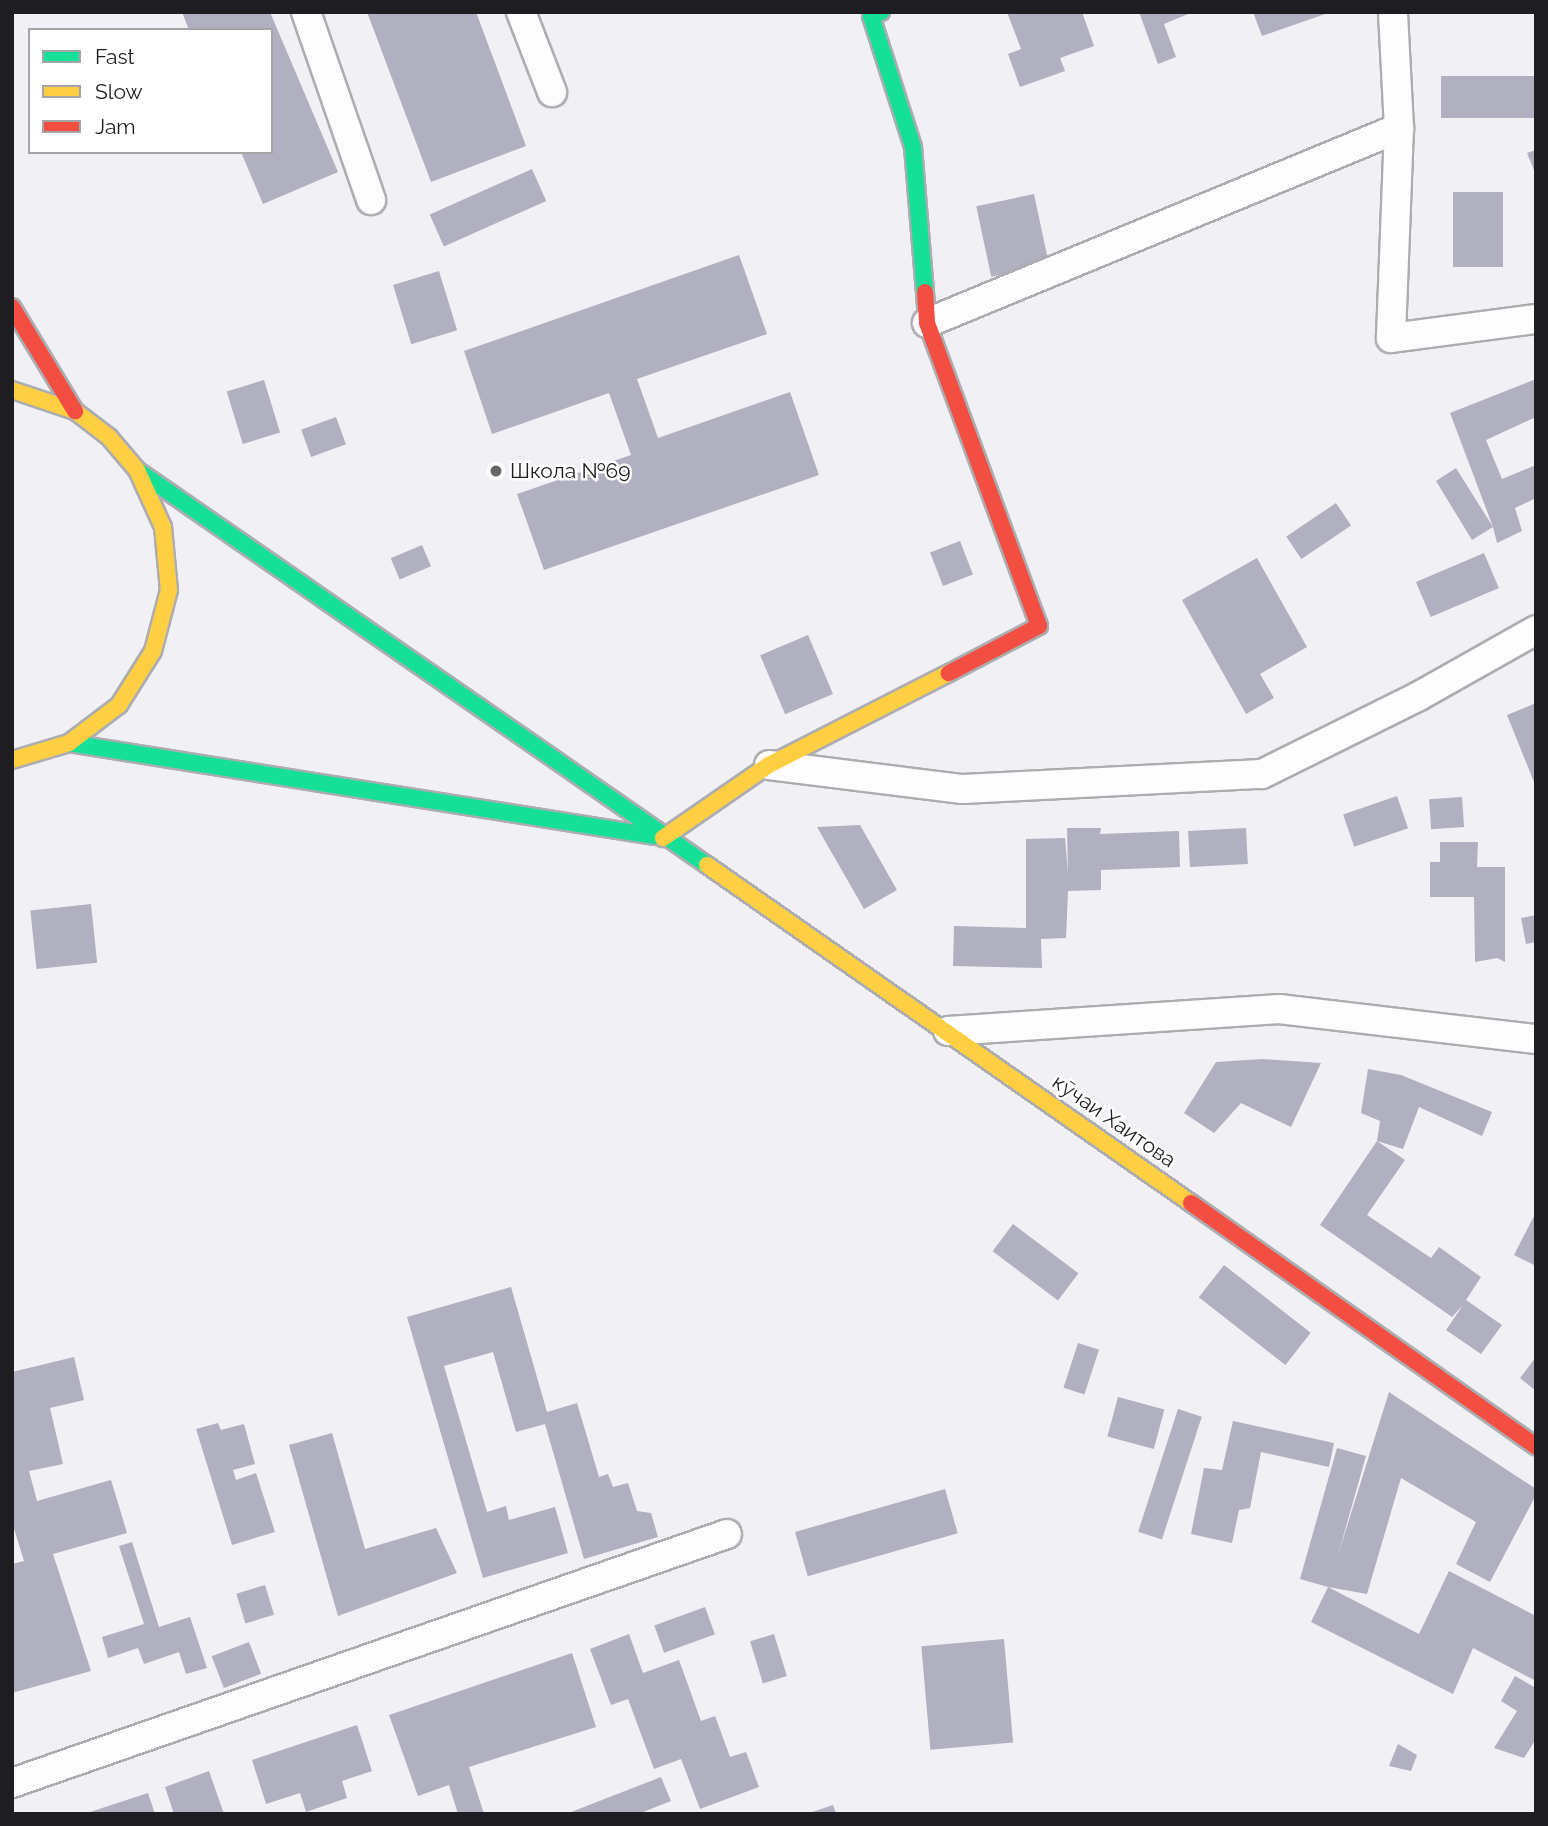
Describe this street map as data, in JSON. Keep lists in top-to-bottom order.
{
  "streets": {
    "main road": ["кӯчаи Хаитова"]
  },
  "places": ["Школа №69"],
  "legend": ["Fast", "Slow", "Jam"]
}
